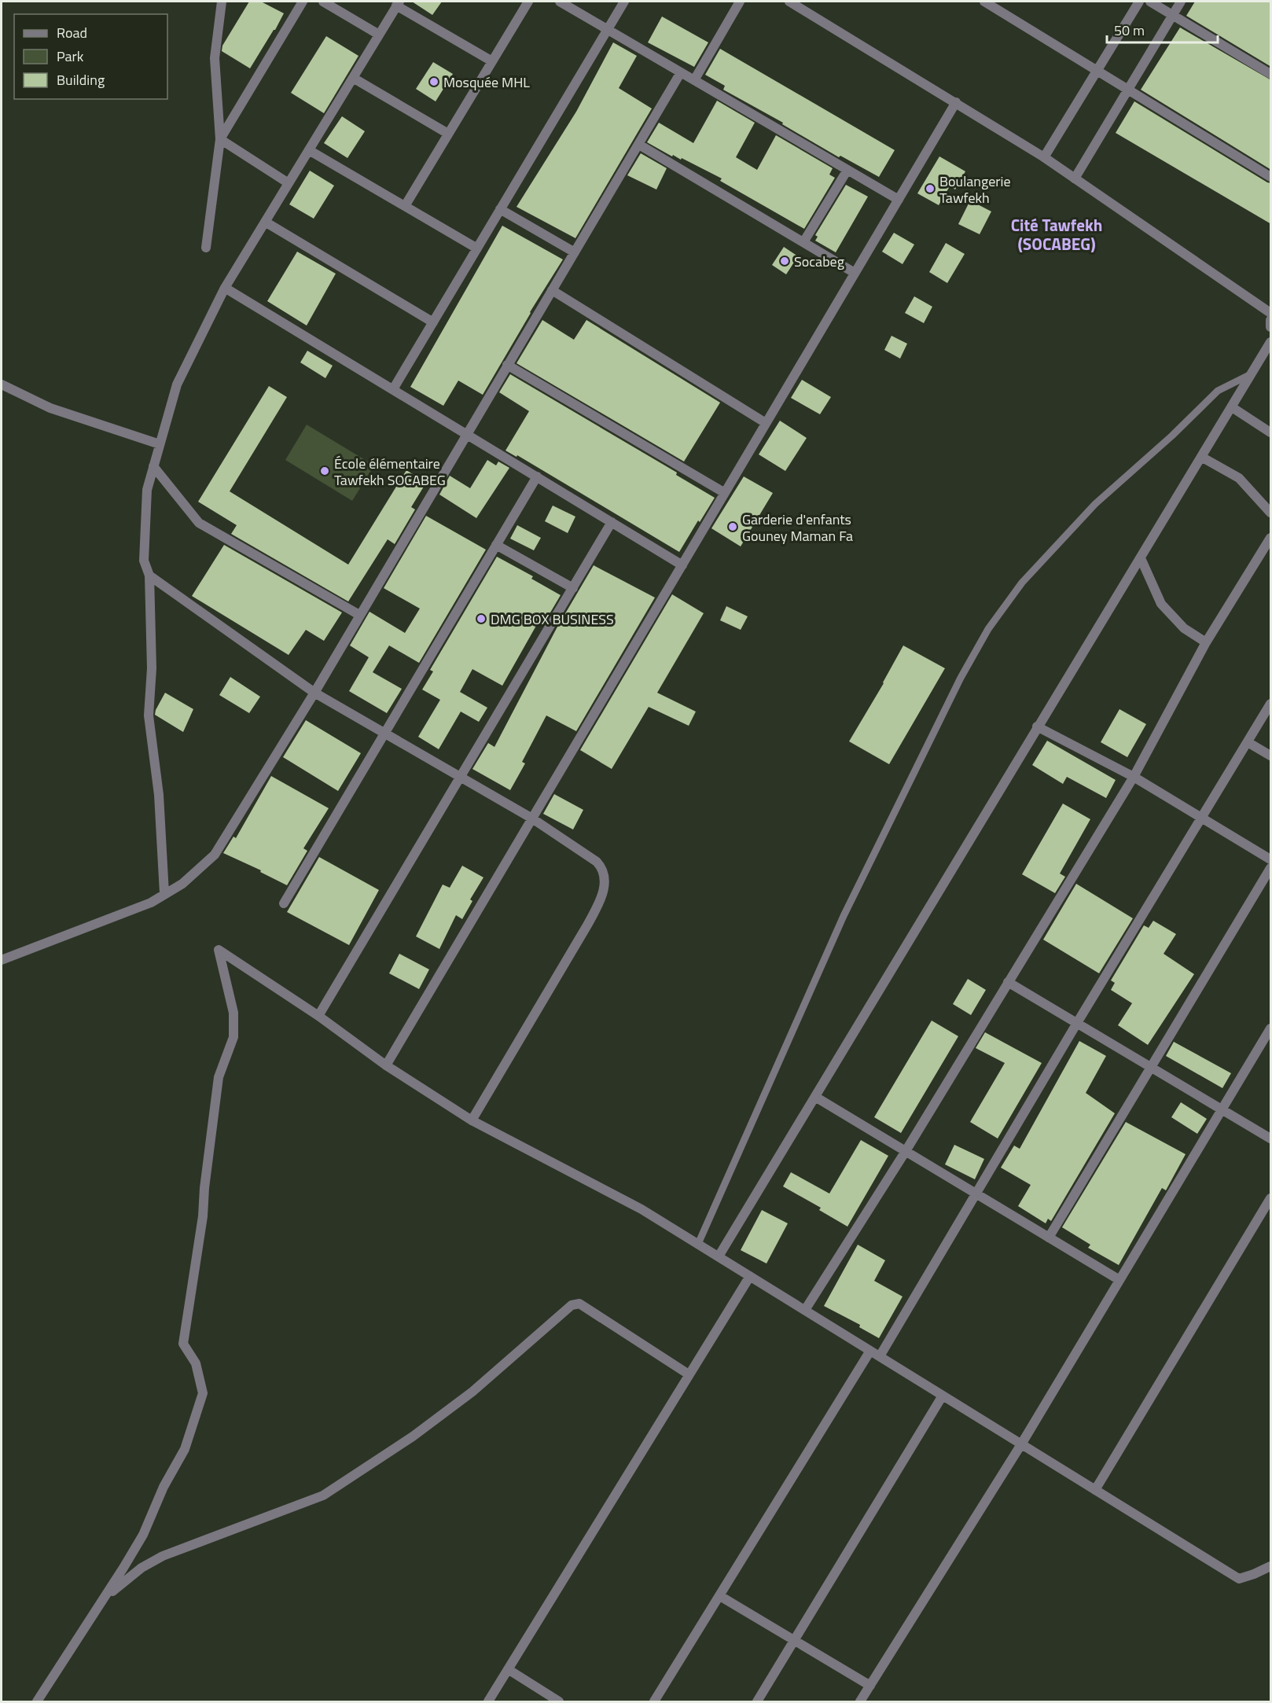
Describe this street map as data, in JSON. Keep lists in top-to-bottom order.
{
  "districts": ["Cité Tawfekh (SOCABEG)"],
  "places": [
    "Mosquée MHL",
    "Boulangerie Tawfekh",
    "Socabeg",
    "École élémentaire Tawfekh SOCABEG",
    "Garderie d'enfants Gouney Maman Fa",
    "DMG BOX BUSINESS"
  ],
  "legend": ["Road", "Park", "Building"],
  "scale_bar": "50 m"
}
